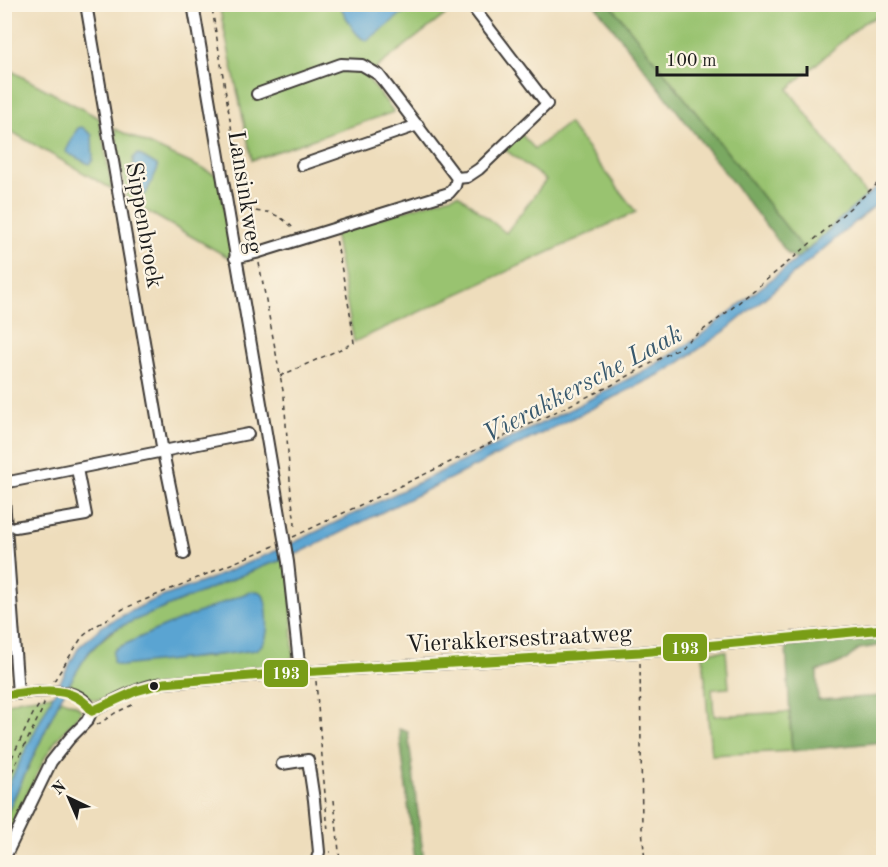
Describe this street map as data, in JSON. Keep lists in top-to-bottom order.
{
  "streets": {
    "street": ["Lansinkweg", "Sippenbroek", "Vierakkersestraatweg"]
  },
  "crossings": [
    ["Lansinkweg", "Vierakkersestraatweg"]
  ],
  "water": ["Vierakkersche Laak"],
  "lines": ["transit line 193"],
  "scale_bar": "100 m",
  "north": "top left"
}
